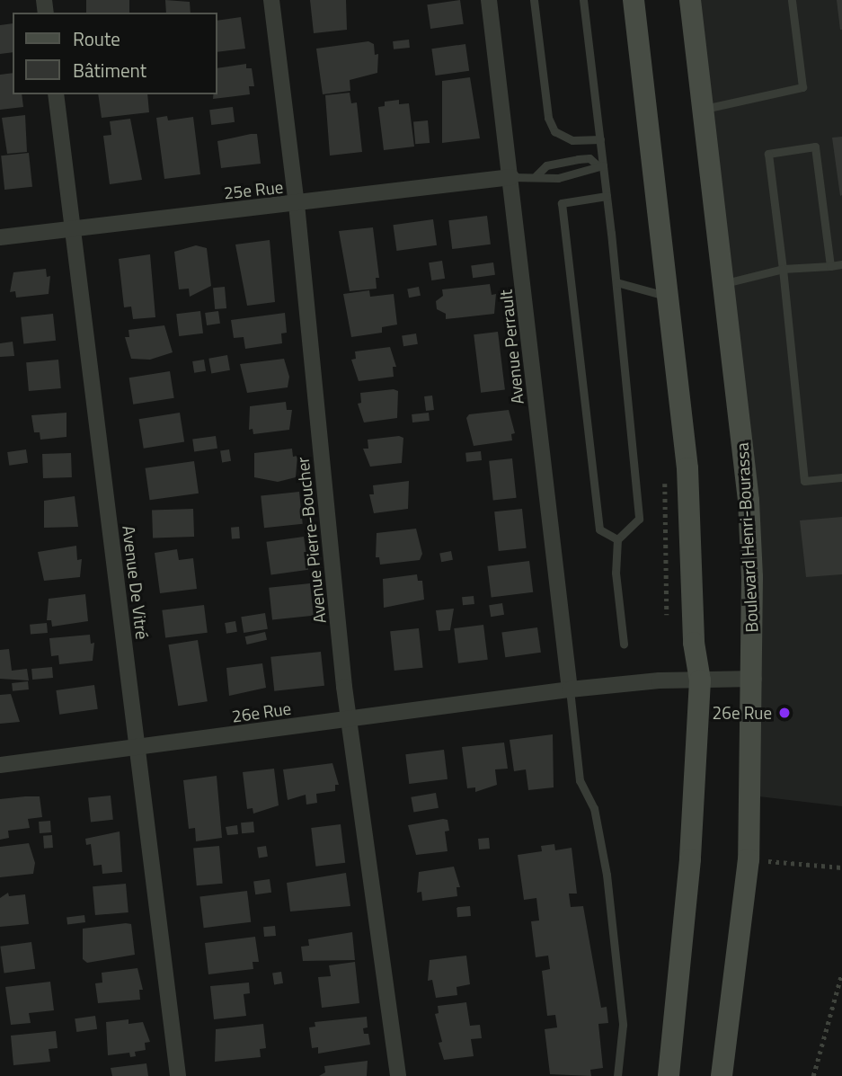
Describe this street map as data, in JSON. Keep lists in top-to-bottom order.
{
  "streets": {
    "main road": ["Boulevard Henri-Bourassa"],
    "street": [
      "25e Rue",
      "Avenue Perrault",
      "Avenue Pierre-Boucher",
      "Avenue De Vitré",
      "26e Rue"
    ]
  },
  "crossings": [
    ["25e Rue", "Avenue Perrault"],
    ["25e Rue", "Avenue Pierre-Boucher"],
    ["25e Rue", "Avenue De Vitré"],
    ["Avenue Perrault", "26e Rue"],
    ["Boulevard Henri-Bourassa", "26e Rue"],
    ["Avenue Pierre-Boucher", "26e Rue"],
    ["Avenue De Vitré", "26e Rue"]
  ],
  "places": ["26e Rue"],
  "legend": ["Route", "Bâtiment"]
}
